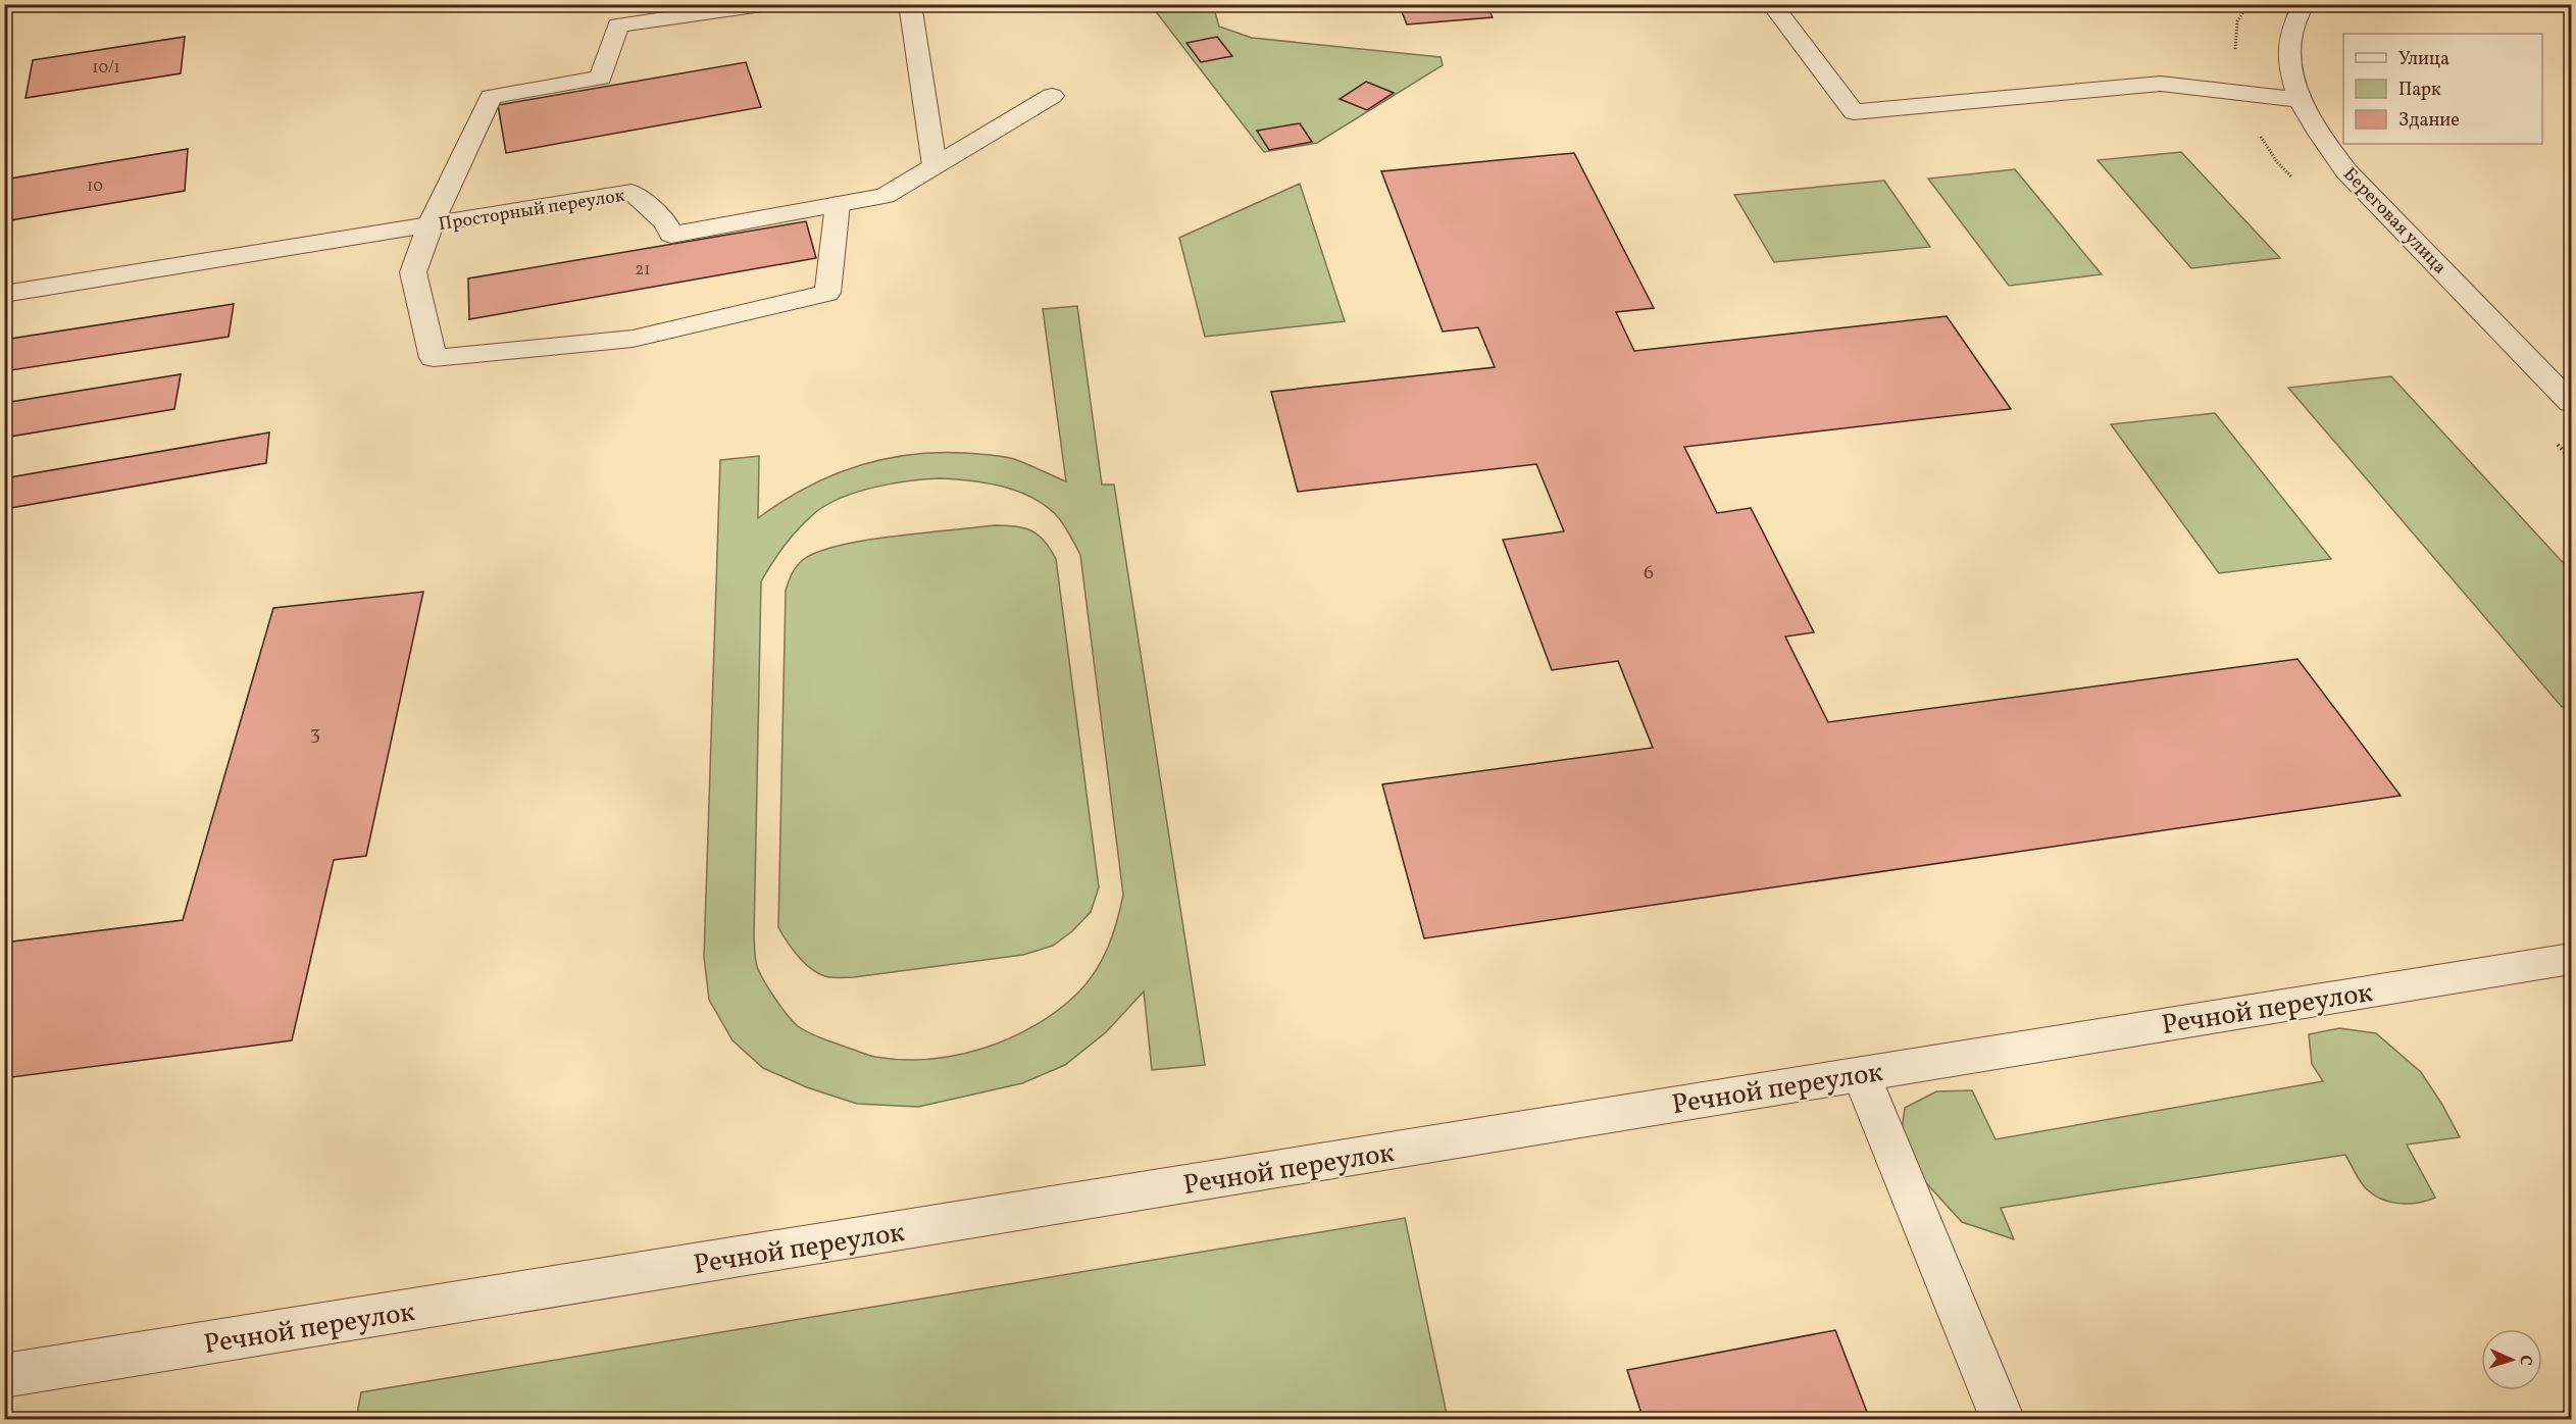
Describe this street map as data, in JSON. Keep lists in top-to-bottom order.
{
  "streets": {
    "street": ["Просторный переулок", "Береговая улица", "Речной переулок"]
  },
  "house_numbers": [
    "10/1",
    "10",
    "21",
    "6",
    "3"
  ],
  "legend": ["Улица", "Парк", "Здание"],
  "north": "right"
}
